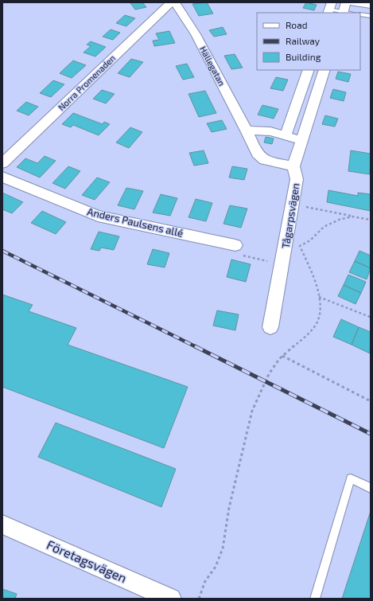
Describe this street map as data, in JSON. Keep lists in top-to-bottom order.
{
  "streets": {
    "street": [
      "Hällegatan",
      "Norra Promenaden",
      "Tågarpsvägen",
      "Anders Paulsens allé",
      "Företagsvägen"
    ]
  },
  "crossings": [
    ["Hällegatan", "Tågarpsvägen"]
  ],
  "legend": ["Road", "Railway", "Building"]
}
